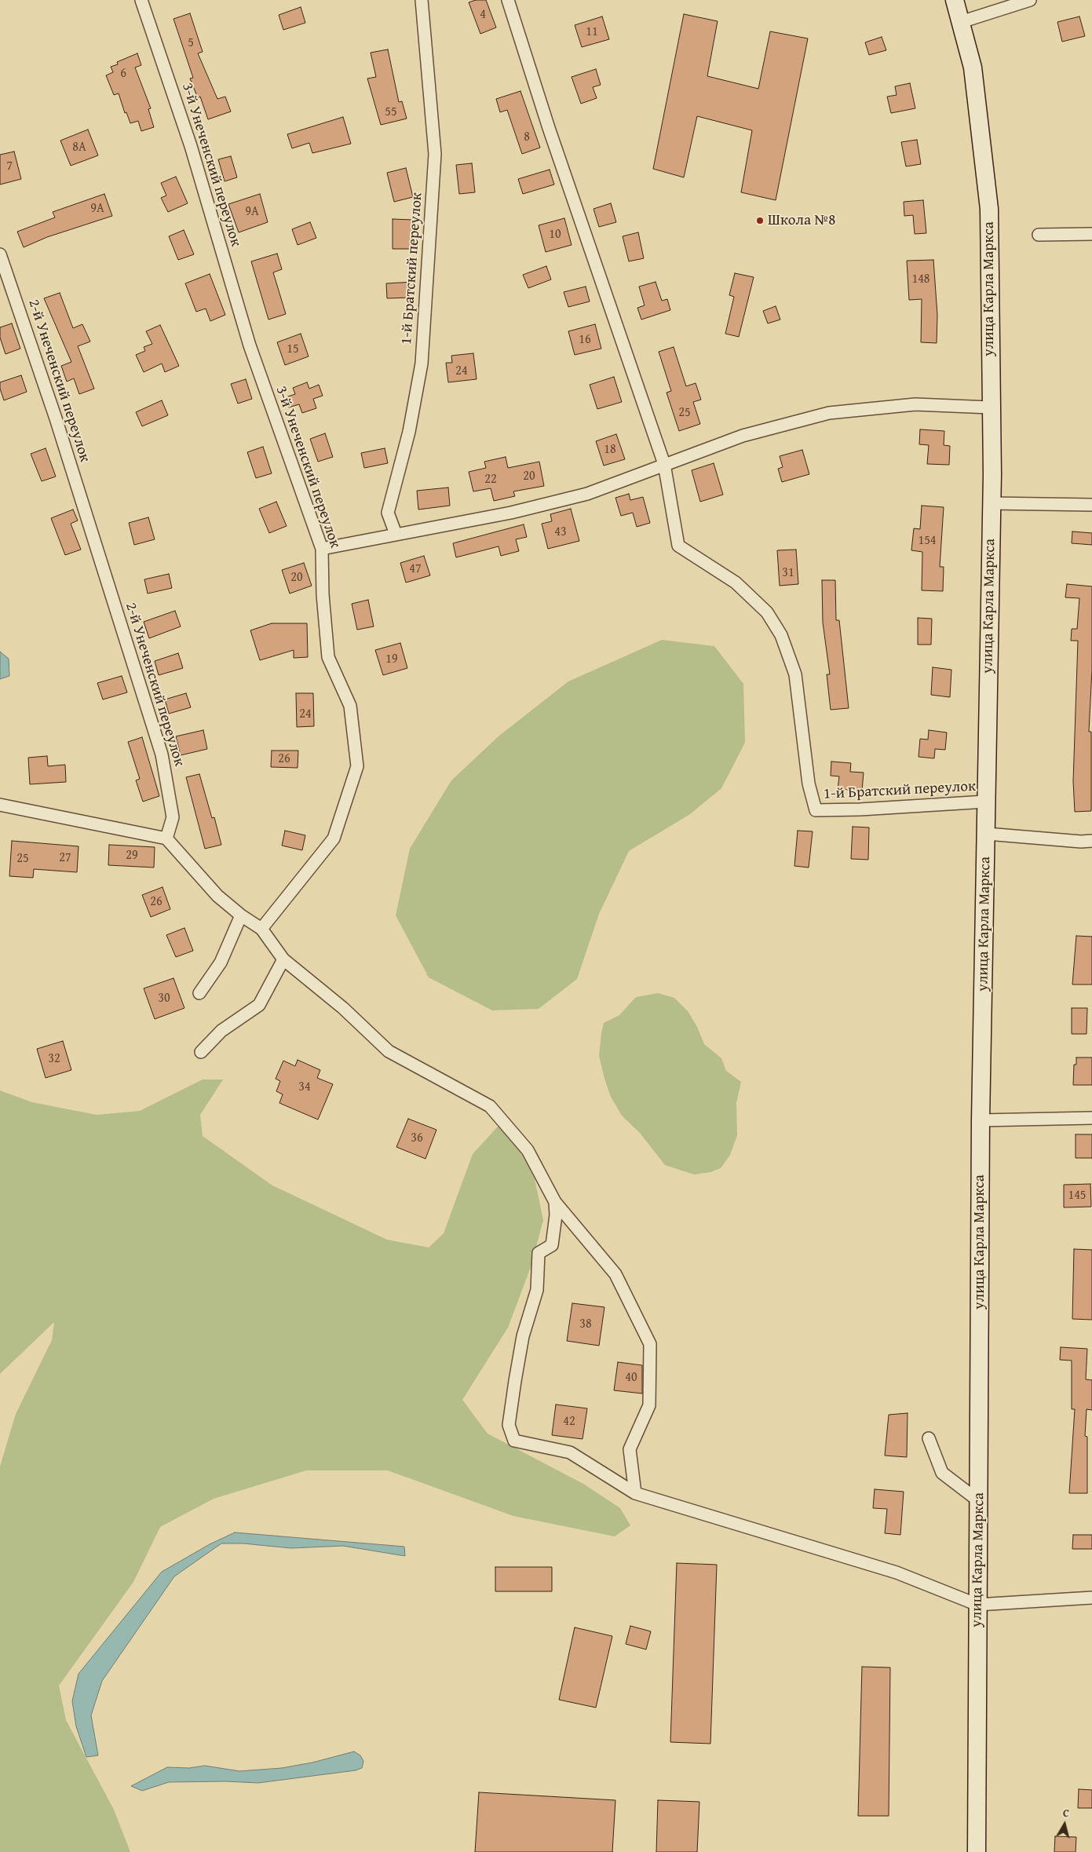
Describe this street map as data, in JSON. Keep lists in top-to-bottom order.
{
  "streets": {
    "main road": ["улица Карла Маркса"],
    "street": ["3-й Унеченский переулок", "1-й Братский переулок", "2-й Унеченский переулок"]
  },
  "crossings": [
    ["1-й Братский переулок", "улица Карла Маркса"]
  ],
  "places": ["Школа №8"],
  "house_numbers": [
    "4",
    "11",
    "5",
    "6",
    "55",
    "8",
    "8А",
    "7",
    "9А",
    "9А",
    "10",
    "148",
    "16",
    "15",
    "24",
    "25",
    "18",
    "20",
    "22",
    "43",
    "154",
    "47",
    "31",
    "20",
    "19",
    "24",
    "26",
    "29",
    "27",
    "25",
    "26",
    "30",
    "32",
    "34",
    "36",
    "145",
    "38",
    "40",
    "42"
  ],
  "north": "top"
}
